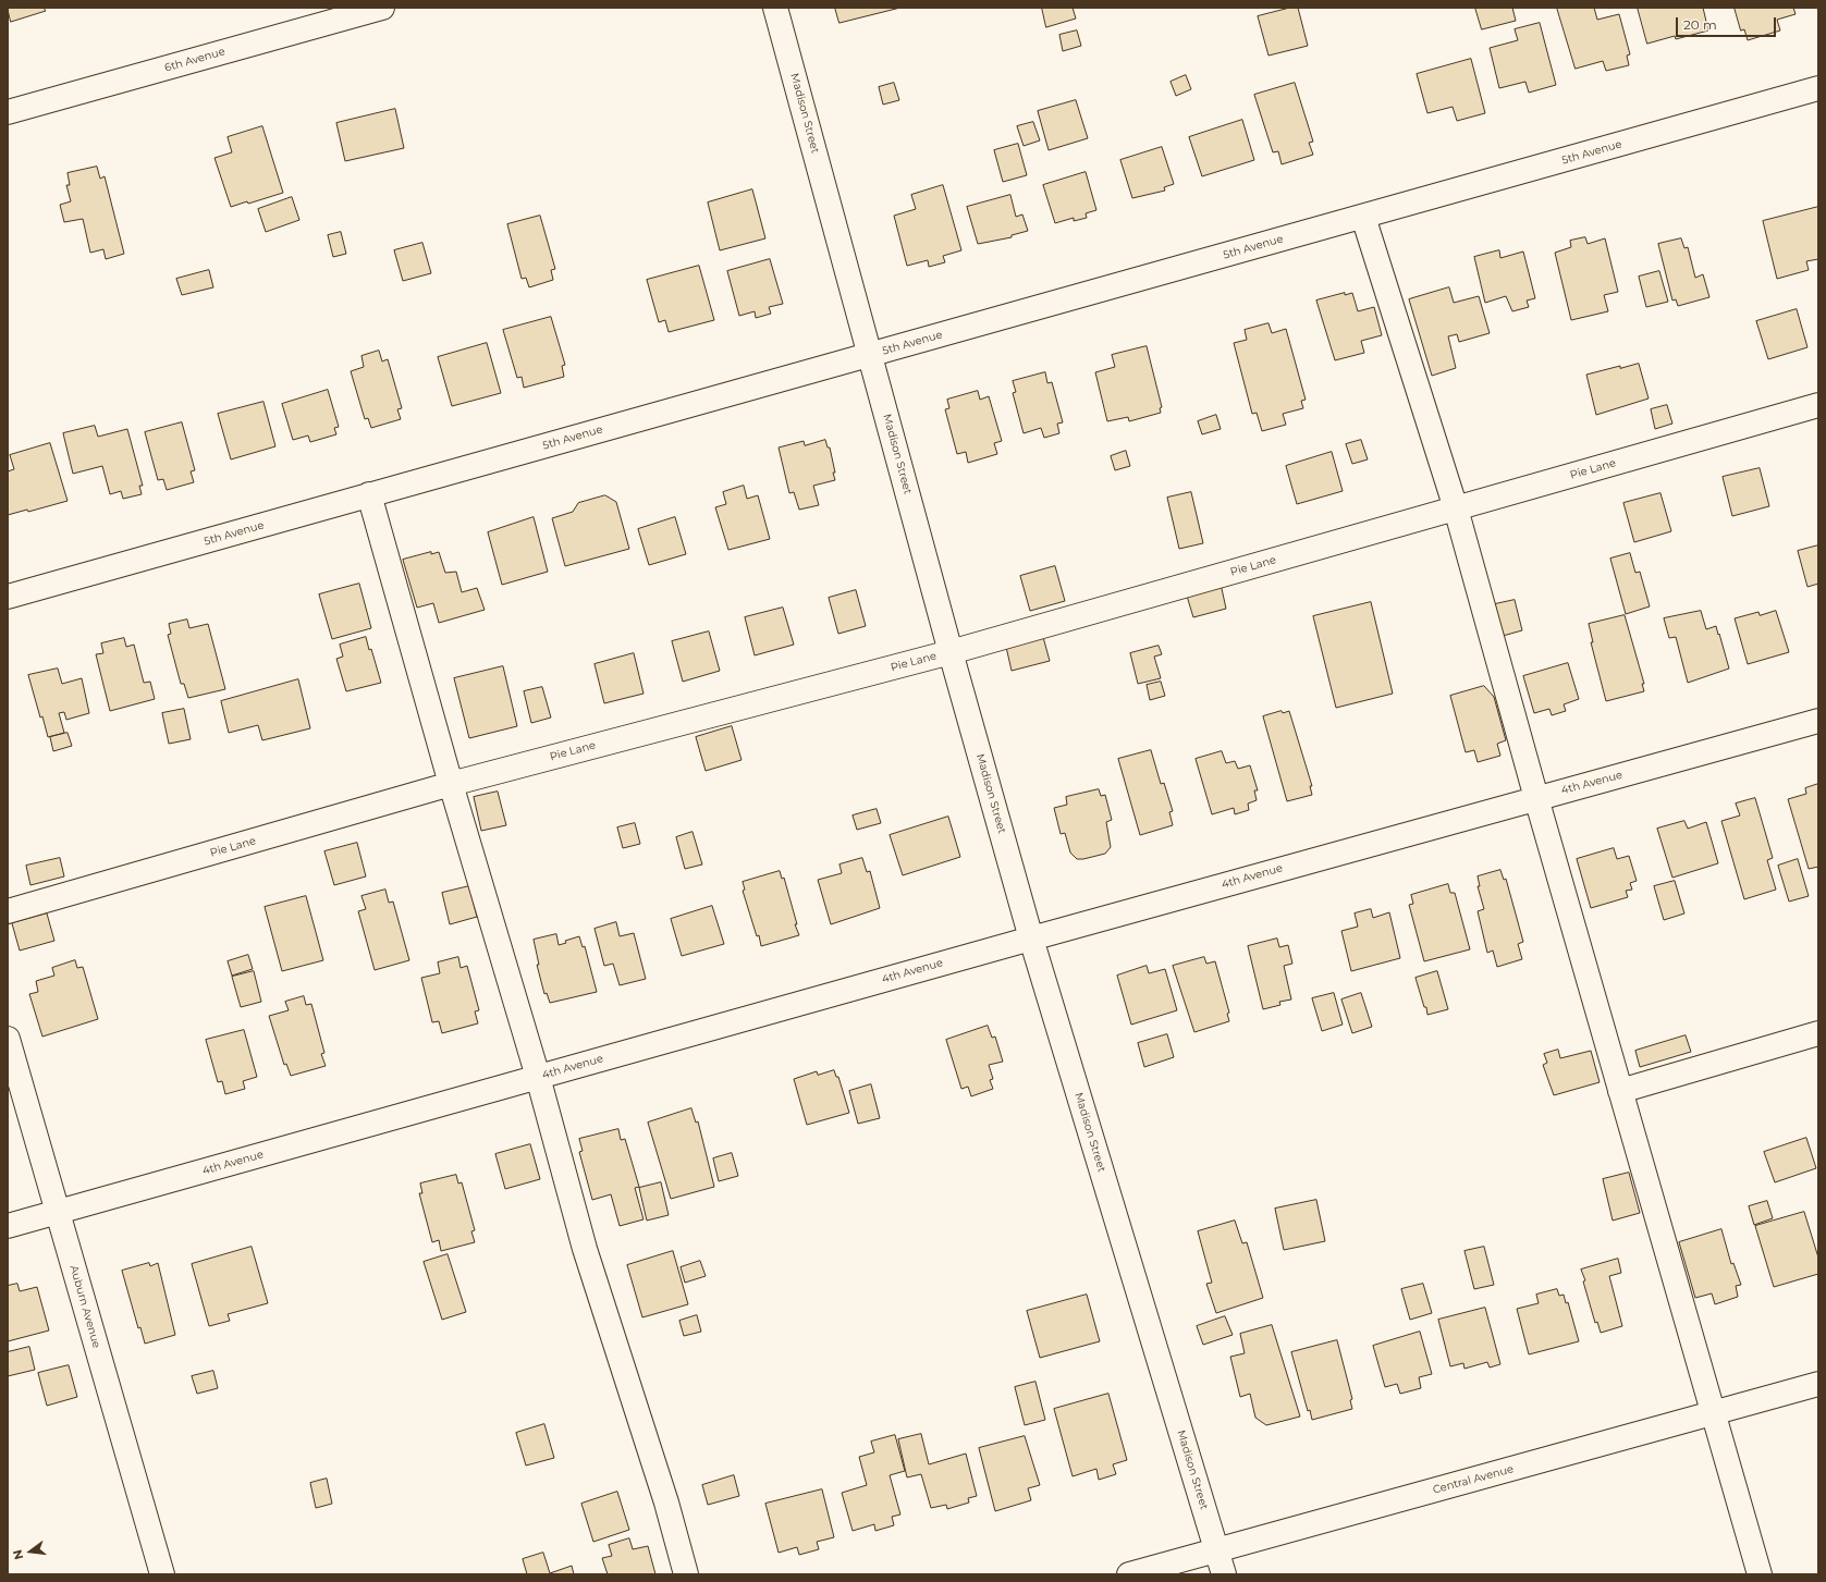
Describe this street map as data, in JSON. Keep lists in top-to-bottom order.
{
  "streets": {
    "street": [
      "6th Avenue",
      "Madison Street",
      "5th Avenue",
      "Pie Lane",
      "4th Avenue",
      "Auburn Avenue",
      "Central Avenue"
    ]
  },
  "crossings": [
    ["Madison Street", "5th Avenue"],
    ["Madison Street", "Pie Lane"],
    ["Madison Street", "4th Avenue"],
    ["Madison Street", "Central Avenue"],
    ["4th Avenue", "Auburn Avenue"]
  ],
  "scale_bar": "20 m",
  "north": "left"
}
